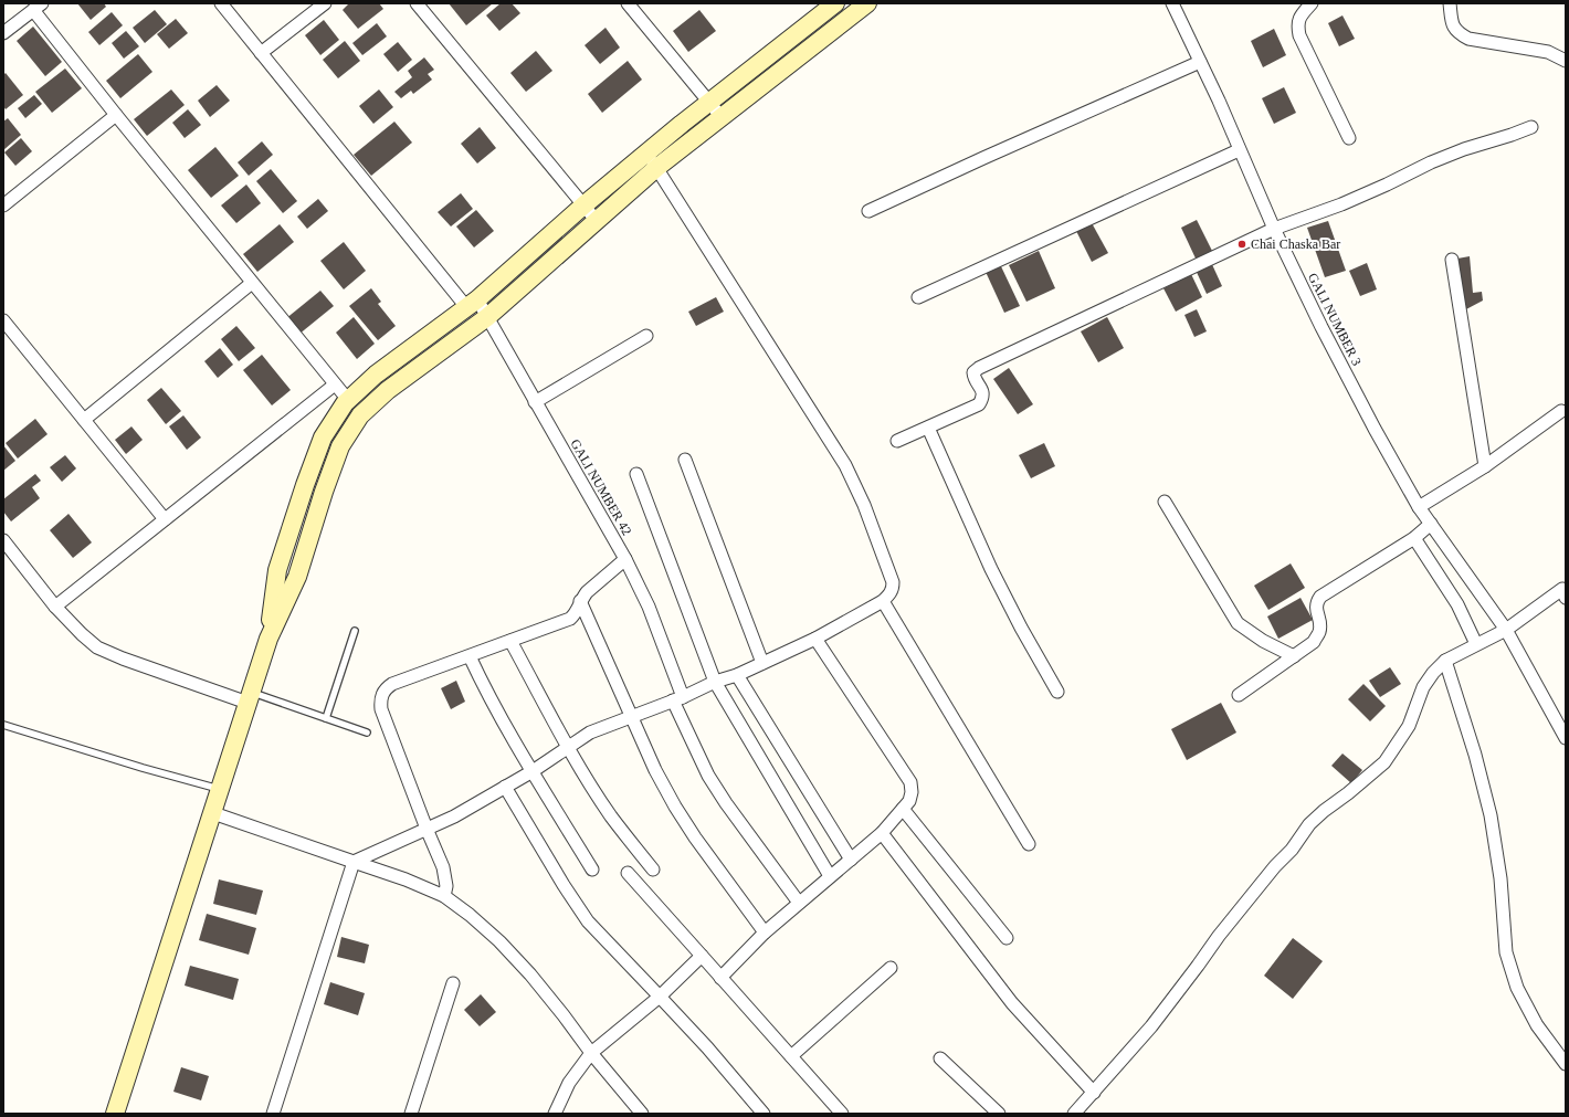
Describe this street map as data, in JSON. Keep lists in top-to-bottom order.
{
  "streets": {
    "street": ["GALI NUMBER 3", "GALI NUMBER 42"]
  },
  "places": ["Chai Chaska Bar"]
}
